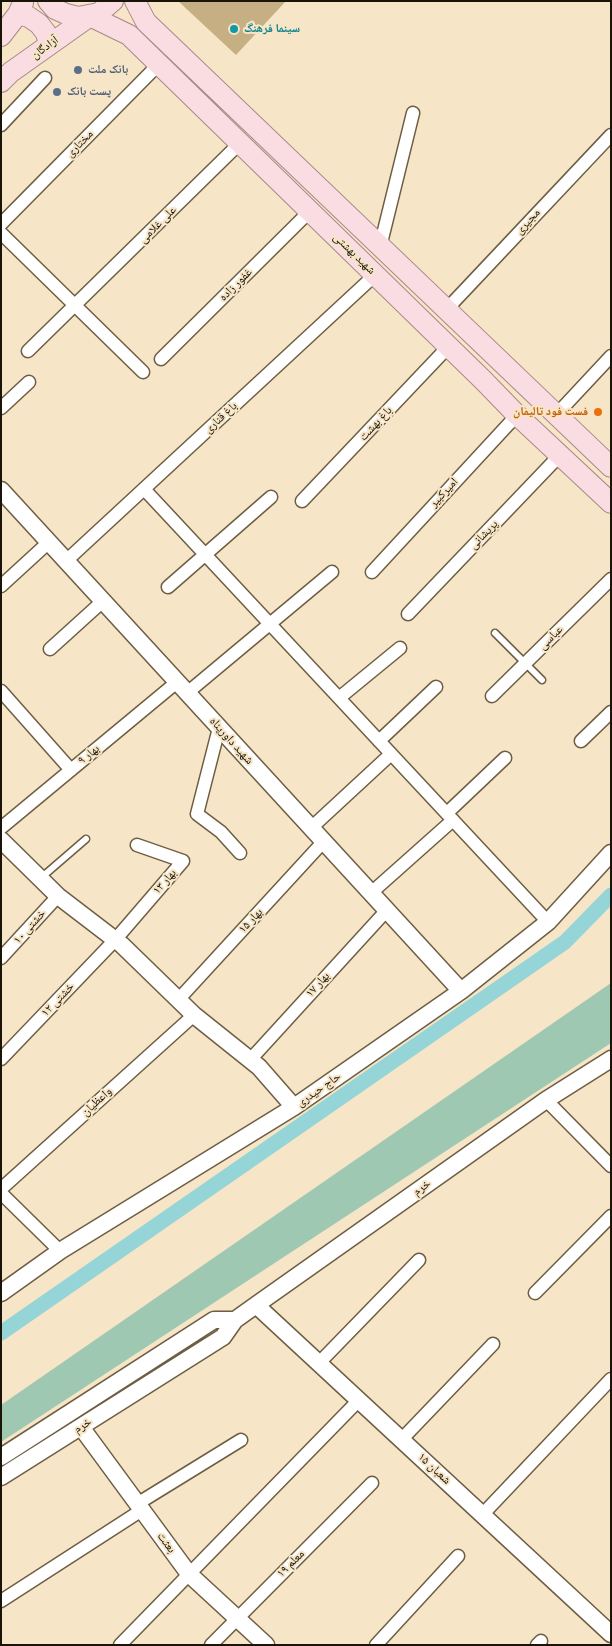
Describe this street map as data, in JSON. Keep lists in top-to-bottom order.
{
  "streets": {
    "main road": ["آزادگان", "شهید بهشتی"],
    "street": [
      "مختاری",
      "مجیری",
      "علی غلامی",
      "غفور زاده",
      "باغ قناری",
      "باغ بهشت",
      "امیرکبیر",
      "پریشانی",
      "عباسی",
      "شهید داورپناه",
      "بهار ۹",
      "بهار ۱۳",
      "بهار ۱۵",
      "خشتی ۱۰",
      "بهار ۱۷",
      "خشتی ۱۲",
      "حاج حیدری",
      "واعظیان",
      "خرم",
      "۱۵ شعبان",
      "بعثت",
      "معلم ۱۹"
    ]
  },
  "crossings": [
    ["آزادگان", "شهید بهشتی"],
    ["مختاری", "شهید بهشتی"],
    ["مجیری", "شهید بهشتی"],
    ["علی غلامی", "شهید بهشتی"],
    ["شهید بهشتی", "غفور زاده"],
    ["شهید بهشتی", "باغ قناری"],
    ["شهید بهشتی", "باغ بهشت"],
    ["شهید بهشتی", "امیرکبیر"],
    ["شهید بهشتی", "پریشانی"],
    ["باغ قناری", "شهید داورپناه"],
    ["شهید داورپناه", "بهار ۹"],
    ["شهید داورپناه", "بهار ۱۵"],
    ["شهید داورپناه", "بهار ۱۷"],
    ["شهید داورپناه", "حاج حیدری"],
    ["بهار ۱۳", "خشتی ۱۲"],
    ["خرم", "۱۵ شعبان"],
    ["خرم", "بعثت"],
    ["بعثت", "معلم ۱۹"]
  ],
  "places": [
    "سینما فرهنگ",
    "بانک ملت",
    "پست بانک",
    "فست فود تالیمان"
  ]
}
